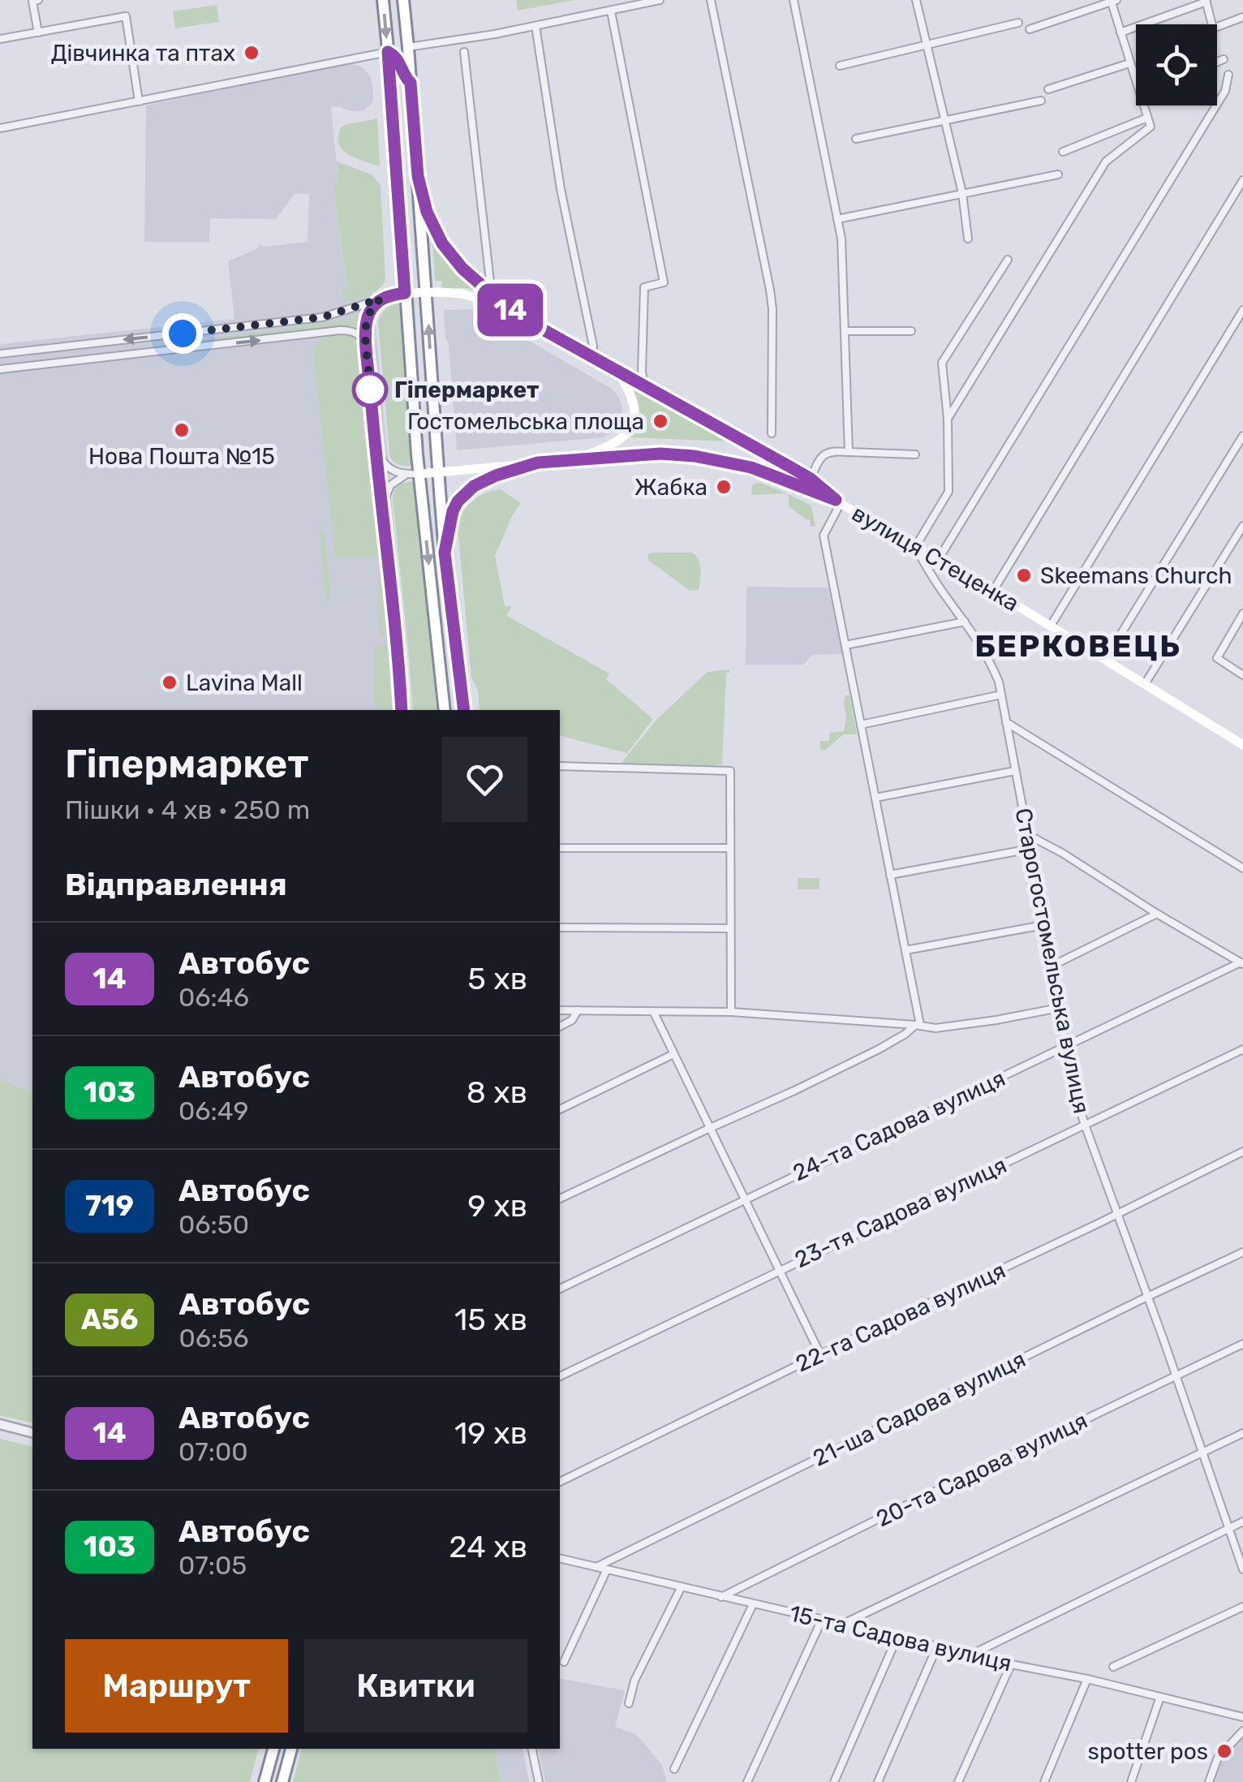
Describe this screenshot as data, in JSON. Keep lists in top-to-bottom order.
{
  "streets": {
    "main road": ["вулиця Стеценка"],
    "street": [
      "Старогостомельська вулиця",
      "24-та Садова вулиця",
      "23-тя Садова вулиця",
      "22-га Садова вулиця",
      "21-ша Садова вулиця",
      "20-та Садова вулиця",
      "15-та Садова вулиця"
    ]
  },
  "crossings": [
    ["вулиця Стеценка", "Старогостомельська вулиця"],
    ["Старогостомельська вулиця", "24-та Садова вулиця"],
    ["Старогостомельська вулиця", "23-тя Садова вулиця"],
    ["Старогостомельська вулиця", "22-га Садова вулиця"],
    ["Старогостомельська вулиця", "21-ша Садова вулиця"],
    ["Старогостомельська вулиця", "20-та Садова вулиця"],
    ["21-ша Садова вулиця", "15-та Садова вулиця"],
    ["20-та Садова вулиця", "15-та Садова вулиця"]
  ],
  "districts": ["БЕРКОВЕЦЬ"],
  "places": [
    "Дівчинка та птах",
    "Гіпермаркет",
    "Гостомельська площа",
    "Нова Пошта №15",
    "Жабка",
    "Skeemans Church",
    "Lavina Mall",
    "spotter pos"
  ],
  "lines": ["bus line 14"],
  "page": {
    "on_map": "14",
    "heading": [
      ["Гіпермаркет", "Пішки · 4 хв · 250 m"],
      "Відправлення"
    ],
    "list": [
      {
        "mark": "14",
        "name": "Автобус",
        "note": "06:46",
        "value": "5 хв"
      },
      {
        "mark": "103",
        "name": "Автобус",
        "note": "06:49",
        "value": "8 хв"
      },
      {
        "mark": "719",
        "name": "Автобус",
        "note": "06:50",
        "value": "9 хв"
      },
      {
        "mark": "А56",
        "name": "Автобус",
        "note": "06:56",
        "value": "15 хв"
      },
      {
        "mark": "14",
        "name": "Автобус",
        "note": "07:00",
        "value": "19 хв"
      },
      {
        "mark": "103",
        "name": "Автобус",
        "note": "07:05",
        "value": "24 хв"
      }
    ],
    "buttons": ["Маршрут", "Квитки"]
  }
}
